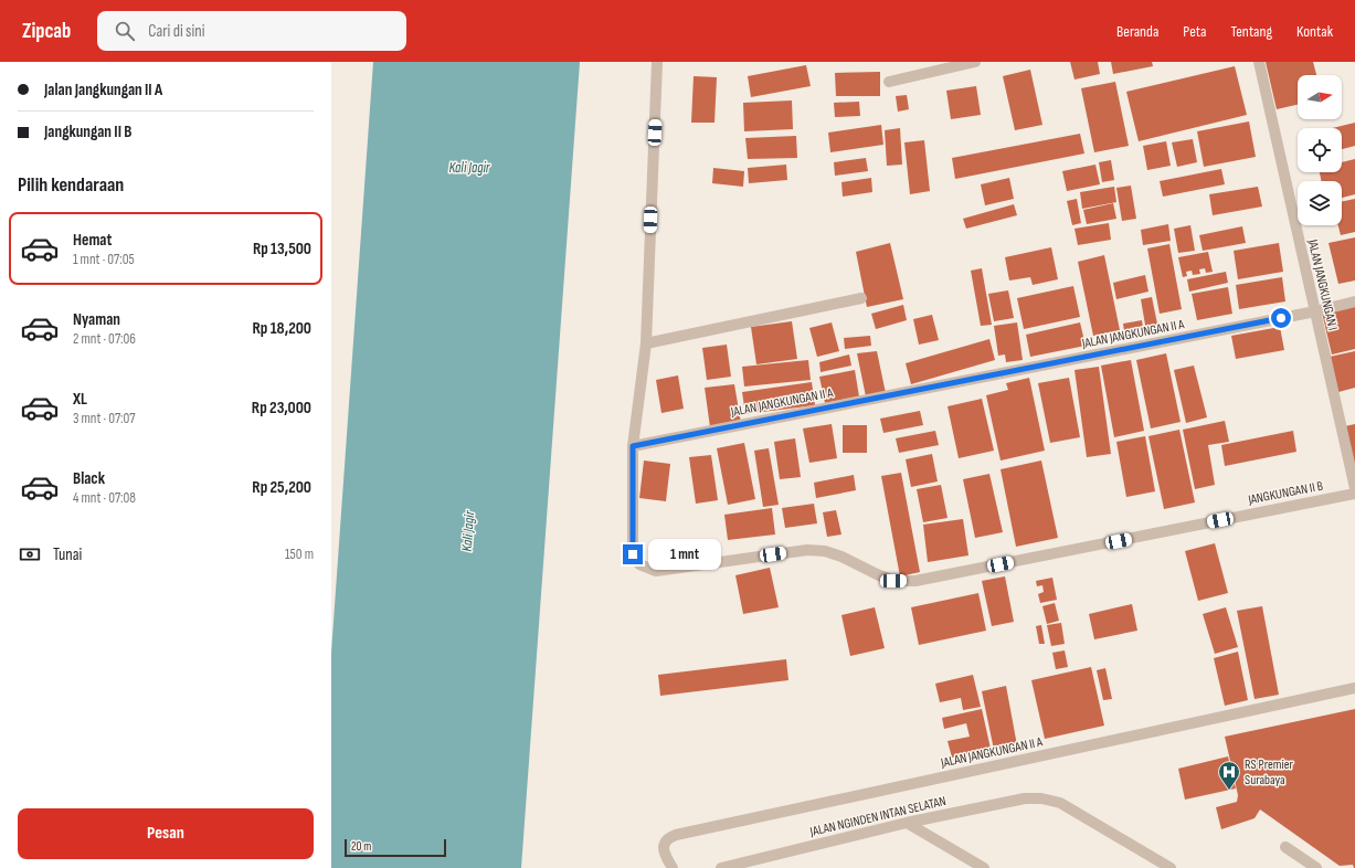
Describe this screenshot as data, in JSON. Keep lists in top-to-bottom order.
{
  "streets": {
    "street": [
      "JALAN JANGKUNGAN I",
      "JALAN JANGKUNGAN II A",
      "JANGKUNGAN II B",
      "JALAN NGINDEN INTAN SELATAN"
    ]
  },
  "crossings": [
    ["JALAN JANGKUNGAN I", "JALAN JANGKUNGAN II A"],
    ["JALAN JANGKUNGAN II A", "JANGKUNGAN II B"]
  ],
  "water": ["Kali Jagir"],
  "places": {
    "hospital": ["RS Premier Surabaya"]
  },
  "scale_bar": "20 m",
  "north": "right",
  "page": {
    "header": "Zipcab",
    "search": "Cari di sini",
    "nav": [
      "Beranda",
      "Peta",
      "Tentang",
      "Kontak"
    ],
    "banner": ["Jalan Jangkungan II A", "Jangkungan II B"],
    "heading": "Pilih kendaraan",
    "list": [
      {
        "name": "Hemat",
        "note": "1 mnt · 07:05",
        "value": "Rp 13,500"
      },
      {
        "name": "Nyaman",
        "note": "2 mnt · 07:06",
        "value": "Rp 18,200"
      },
      {
        "name": "XL",
        "note": "3 mnt · 07:07",
        "value": "Rp 23,000"
      },
      {
        "name": "Black",
        "note": "4 mnt · 07:08",
        "value": "Rp 25,200"
      }
    ],
    "pay": ["Tunai", "150 m"],
    "bubble": "1 mnt",
    "buttons": "Pesan",
    "scale": "20 m"
  }
}
